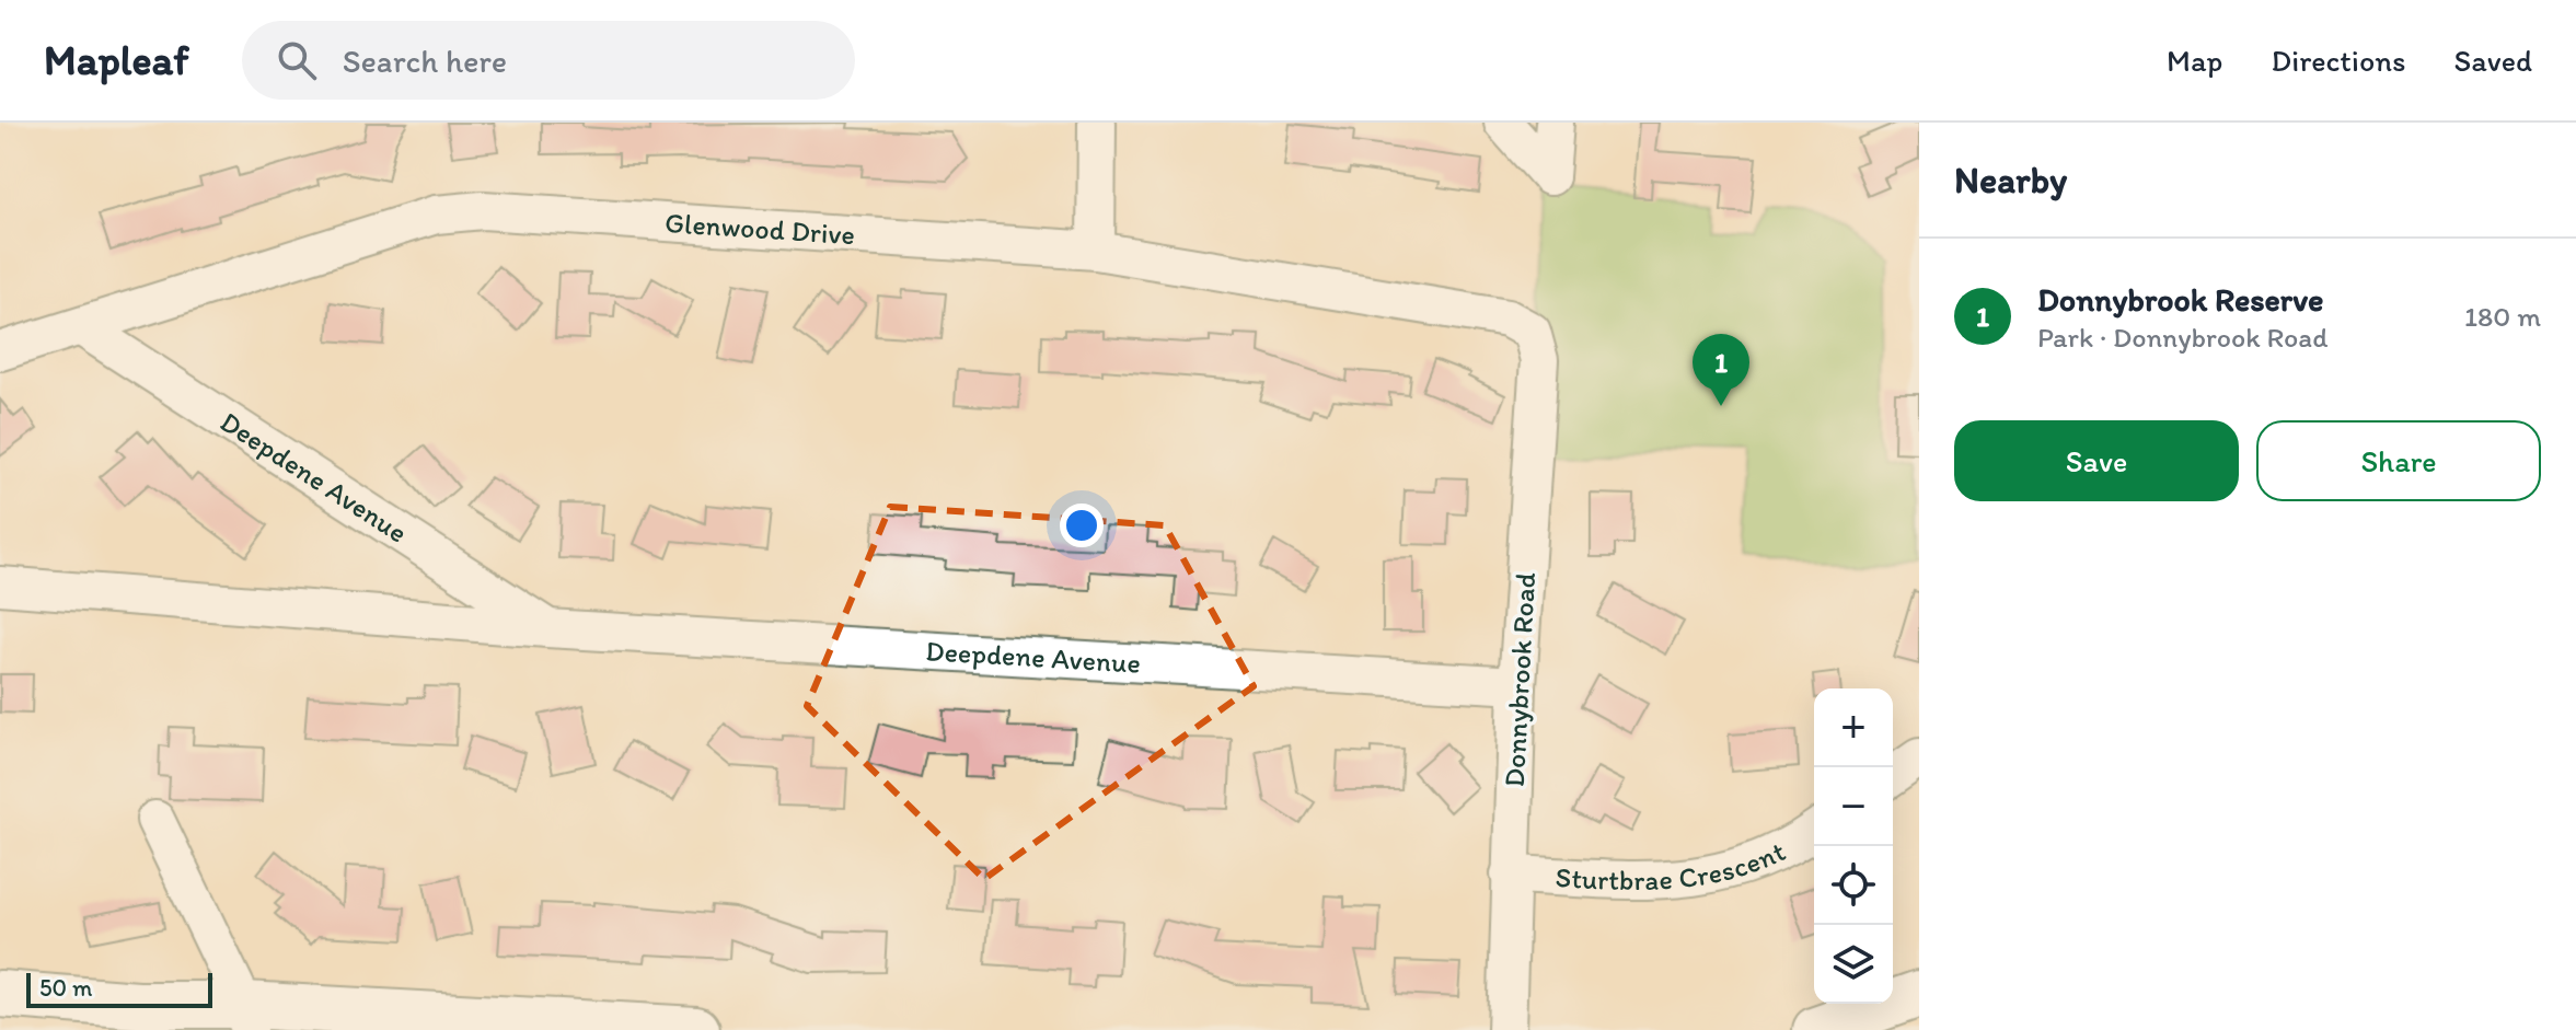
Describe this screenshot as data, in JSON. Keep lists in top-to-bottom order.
{
  "streets": {
    "street": [
      "Glenwood Drive",
      "Deepdene Avenue",
      "Donnybrook Road",
      "Sturtbrae Crescent"
    ]
  },
  "crossings": [
    ["Glenwood Drive", "Deepdene Avenue"],
    ["Glenwood Drive", "Donnybrook Road"],
    ["Deepdene Avenue", "Donnybrook Road"],
    ["Donnybrook Road", "Sturtbrae Crescent"]
  ],
  "scale_bar": "50 m",
  "page": {
    "header": "Mapleaf",
    "search": "Search here",
    "nav": ["Map", "Directions", "Saved"],
    "heading": "Nearby",
    "list": [
      {
        "mark": "1",
        "name": "Donnybrook Reserve",
        "note": "Park · Donnybrook Road",
        "value": "180 m"
      }
    ],
    "pins": "1",
    "buttons": ["Save", "Share"],
    "map_buttons": ["+", "−"],
    "scale": "50 m"
  }
}
